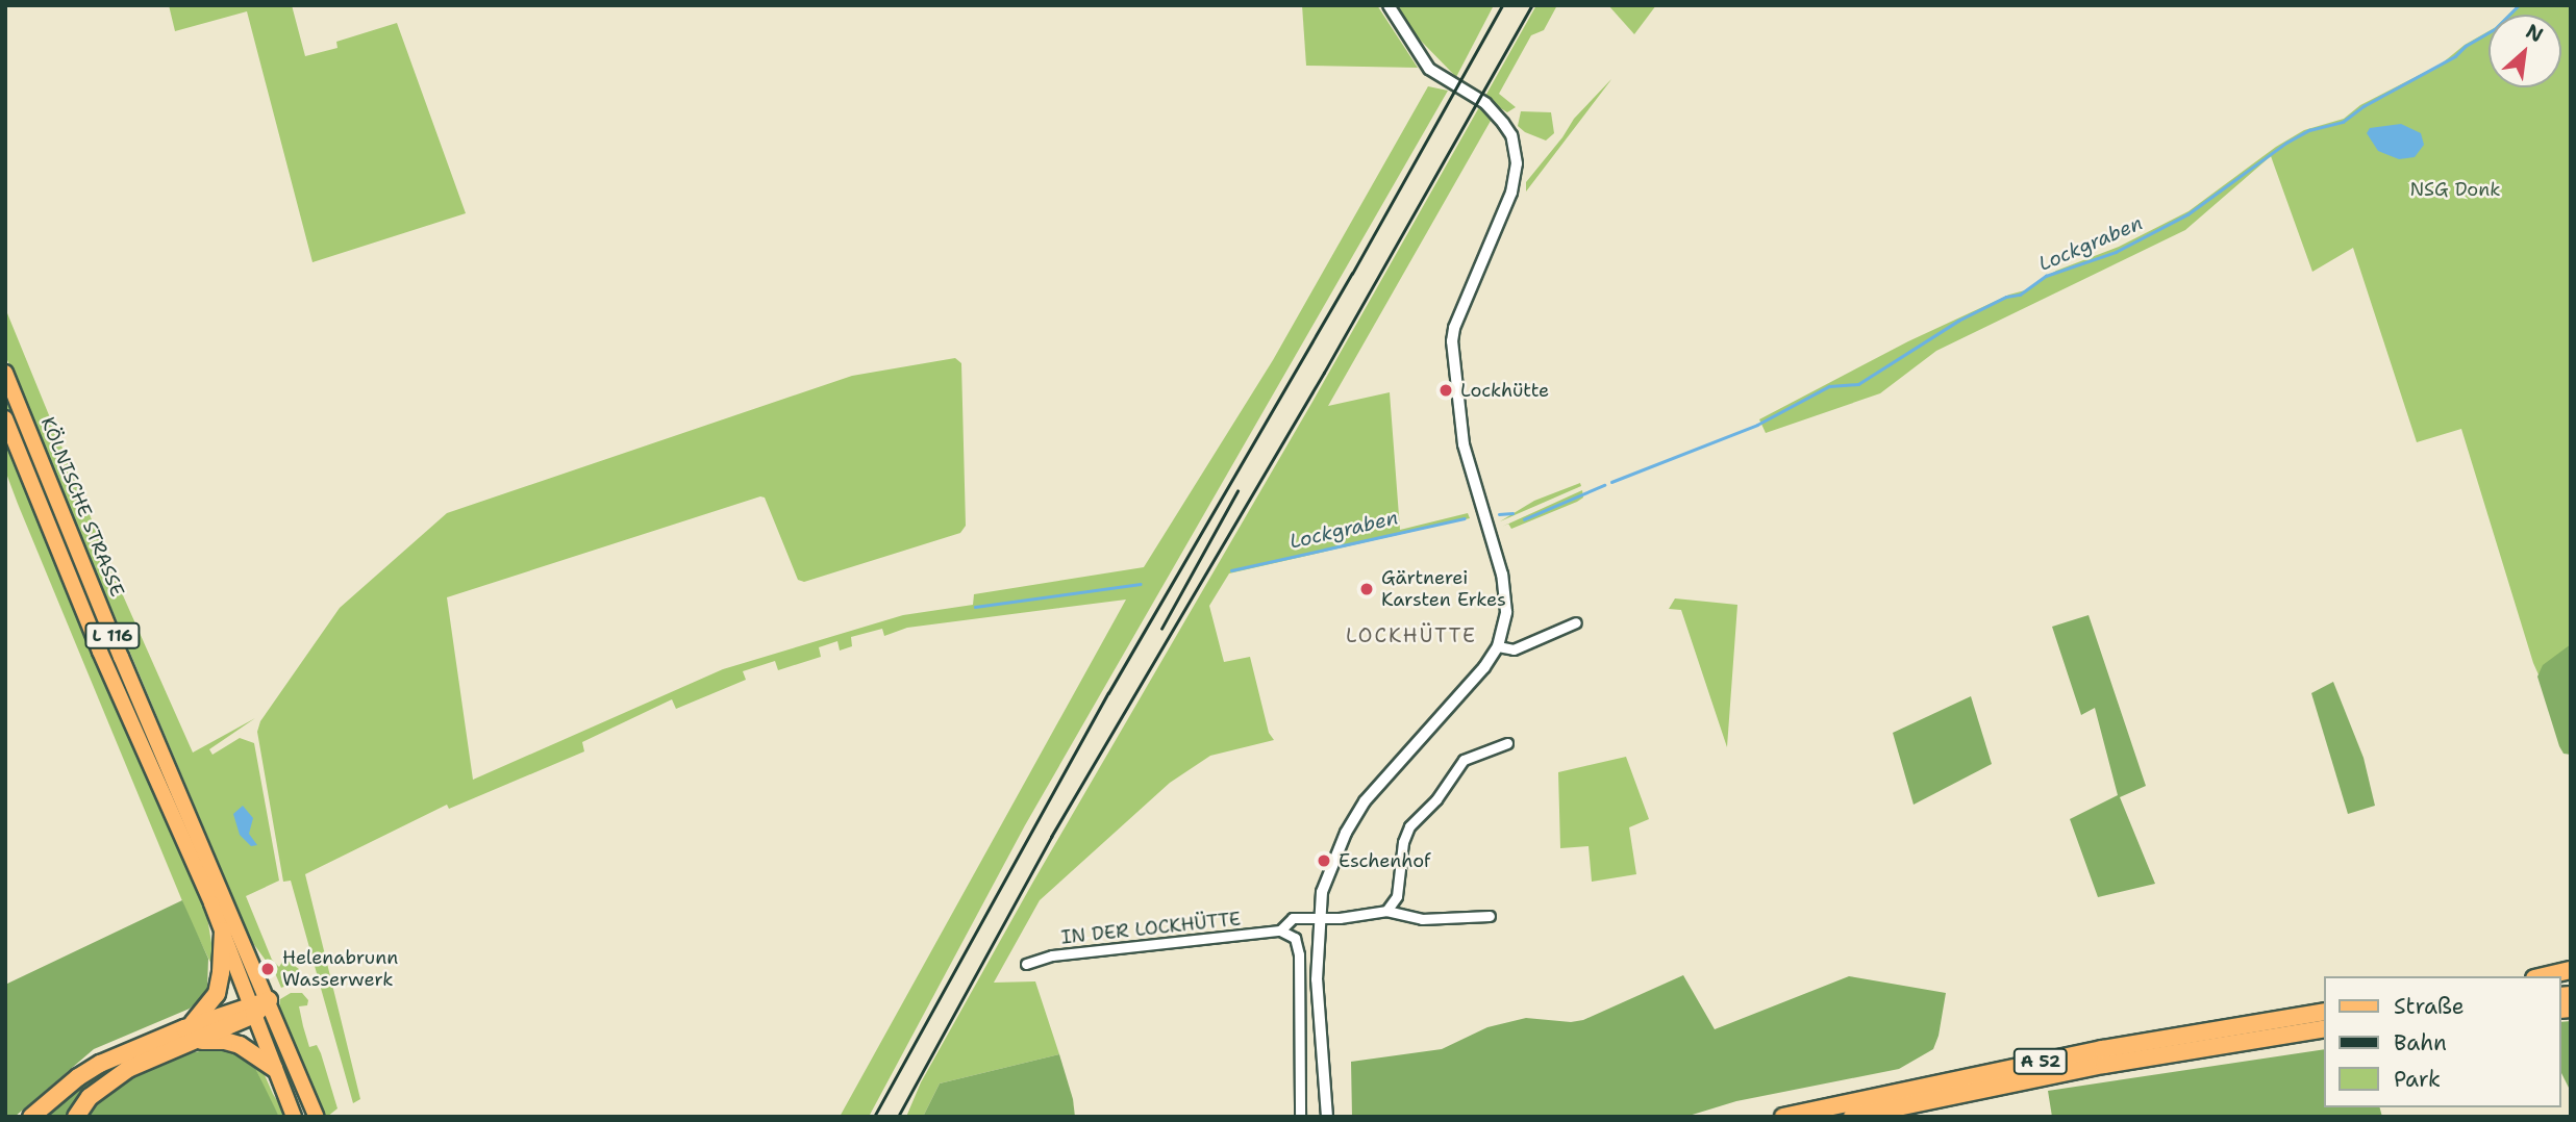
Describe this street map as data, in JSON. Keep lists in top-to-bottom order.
{
  "streets": {
    "highway": ["A 52"],
    "main road": ["KÖLNISCHE STRASSE", "L 116"],
    "street": ["IN DER LOCKHÜTTE"]
  },
  "crossings": [
    ["KÖLNISCHE STRASSE", "L 116"]
  ],
  "districts": ["LOCKHÜTTE"],
  "water": ["Lockgraben"],
  "parks": ["NSG Donk"],
  "places": [
    "Lockhütte",
    "Gärtnerei Karsten Erkes",
    "Eschenhof",
    "Helenabrunn Wasserwerk"
  ],
  "legend": ["Straße", "Bahn", "Park"],
  "north": "top right"
}
